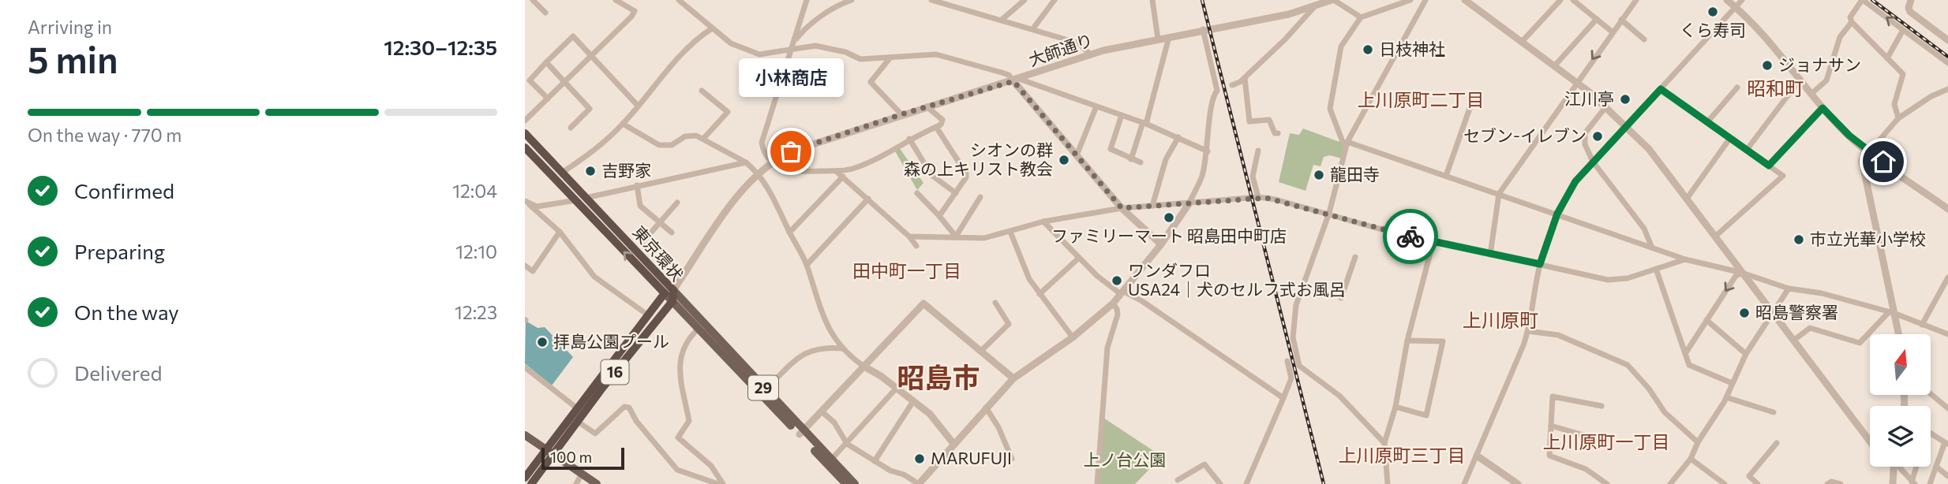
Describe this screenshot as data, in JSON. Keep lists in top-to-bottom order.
{
  "streets": {
    "highway": ["東京環状", "16"],
    "main road": ["29"],
    "street": ["大師通り"]
  },
  "crossings": [
    ["大師通り", "東京環状"],
    ["大師通り", "29"],
    ["東京環状", "29"]
  ],
  "districts": [
    "昭和町",
    "上川原町二丁目",
    "田中町一丁目",
    "上川原町",
    "昭島市",
    "上川原町一丁目",
    "上川原町三丁目"
  ],
  "parks": ["上ノ台公園"],
  "places": [
    "くら寿司",
    "日枝神社",
    "ジョナサン",
    "江川亭",
    "セブン-イレブン",
    "小林商店",
    "シオンの群 森の上キリスト教会",
    "吉野家",
    "龍田寺",
    "ファミリーマート 昭島田中町店",
    "市立光華小学校",
    "ワンダフロ USA24｜犬のセルフ式お風呂",
    "昭島警察署",
    "拝島公園プール",
    "MARUFUJI"
  ],
  "scale_bar": "100 m",
  "north": "top",
  "page": {
    "heading": ["5 min", "Arriving in", "12:30–12:35"],
    "bubble": "小林商店",
    "bar": "On the way · 770 m",
    "list": [
      ["Confirmed", "12:04"],
      ["Preparing", "12:10"],
      ["On the way", "12:23"],
      "Delivered"
    ],
    "scale": "100 m"
  }
}
